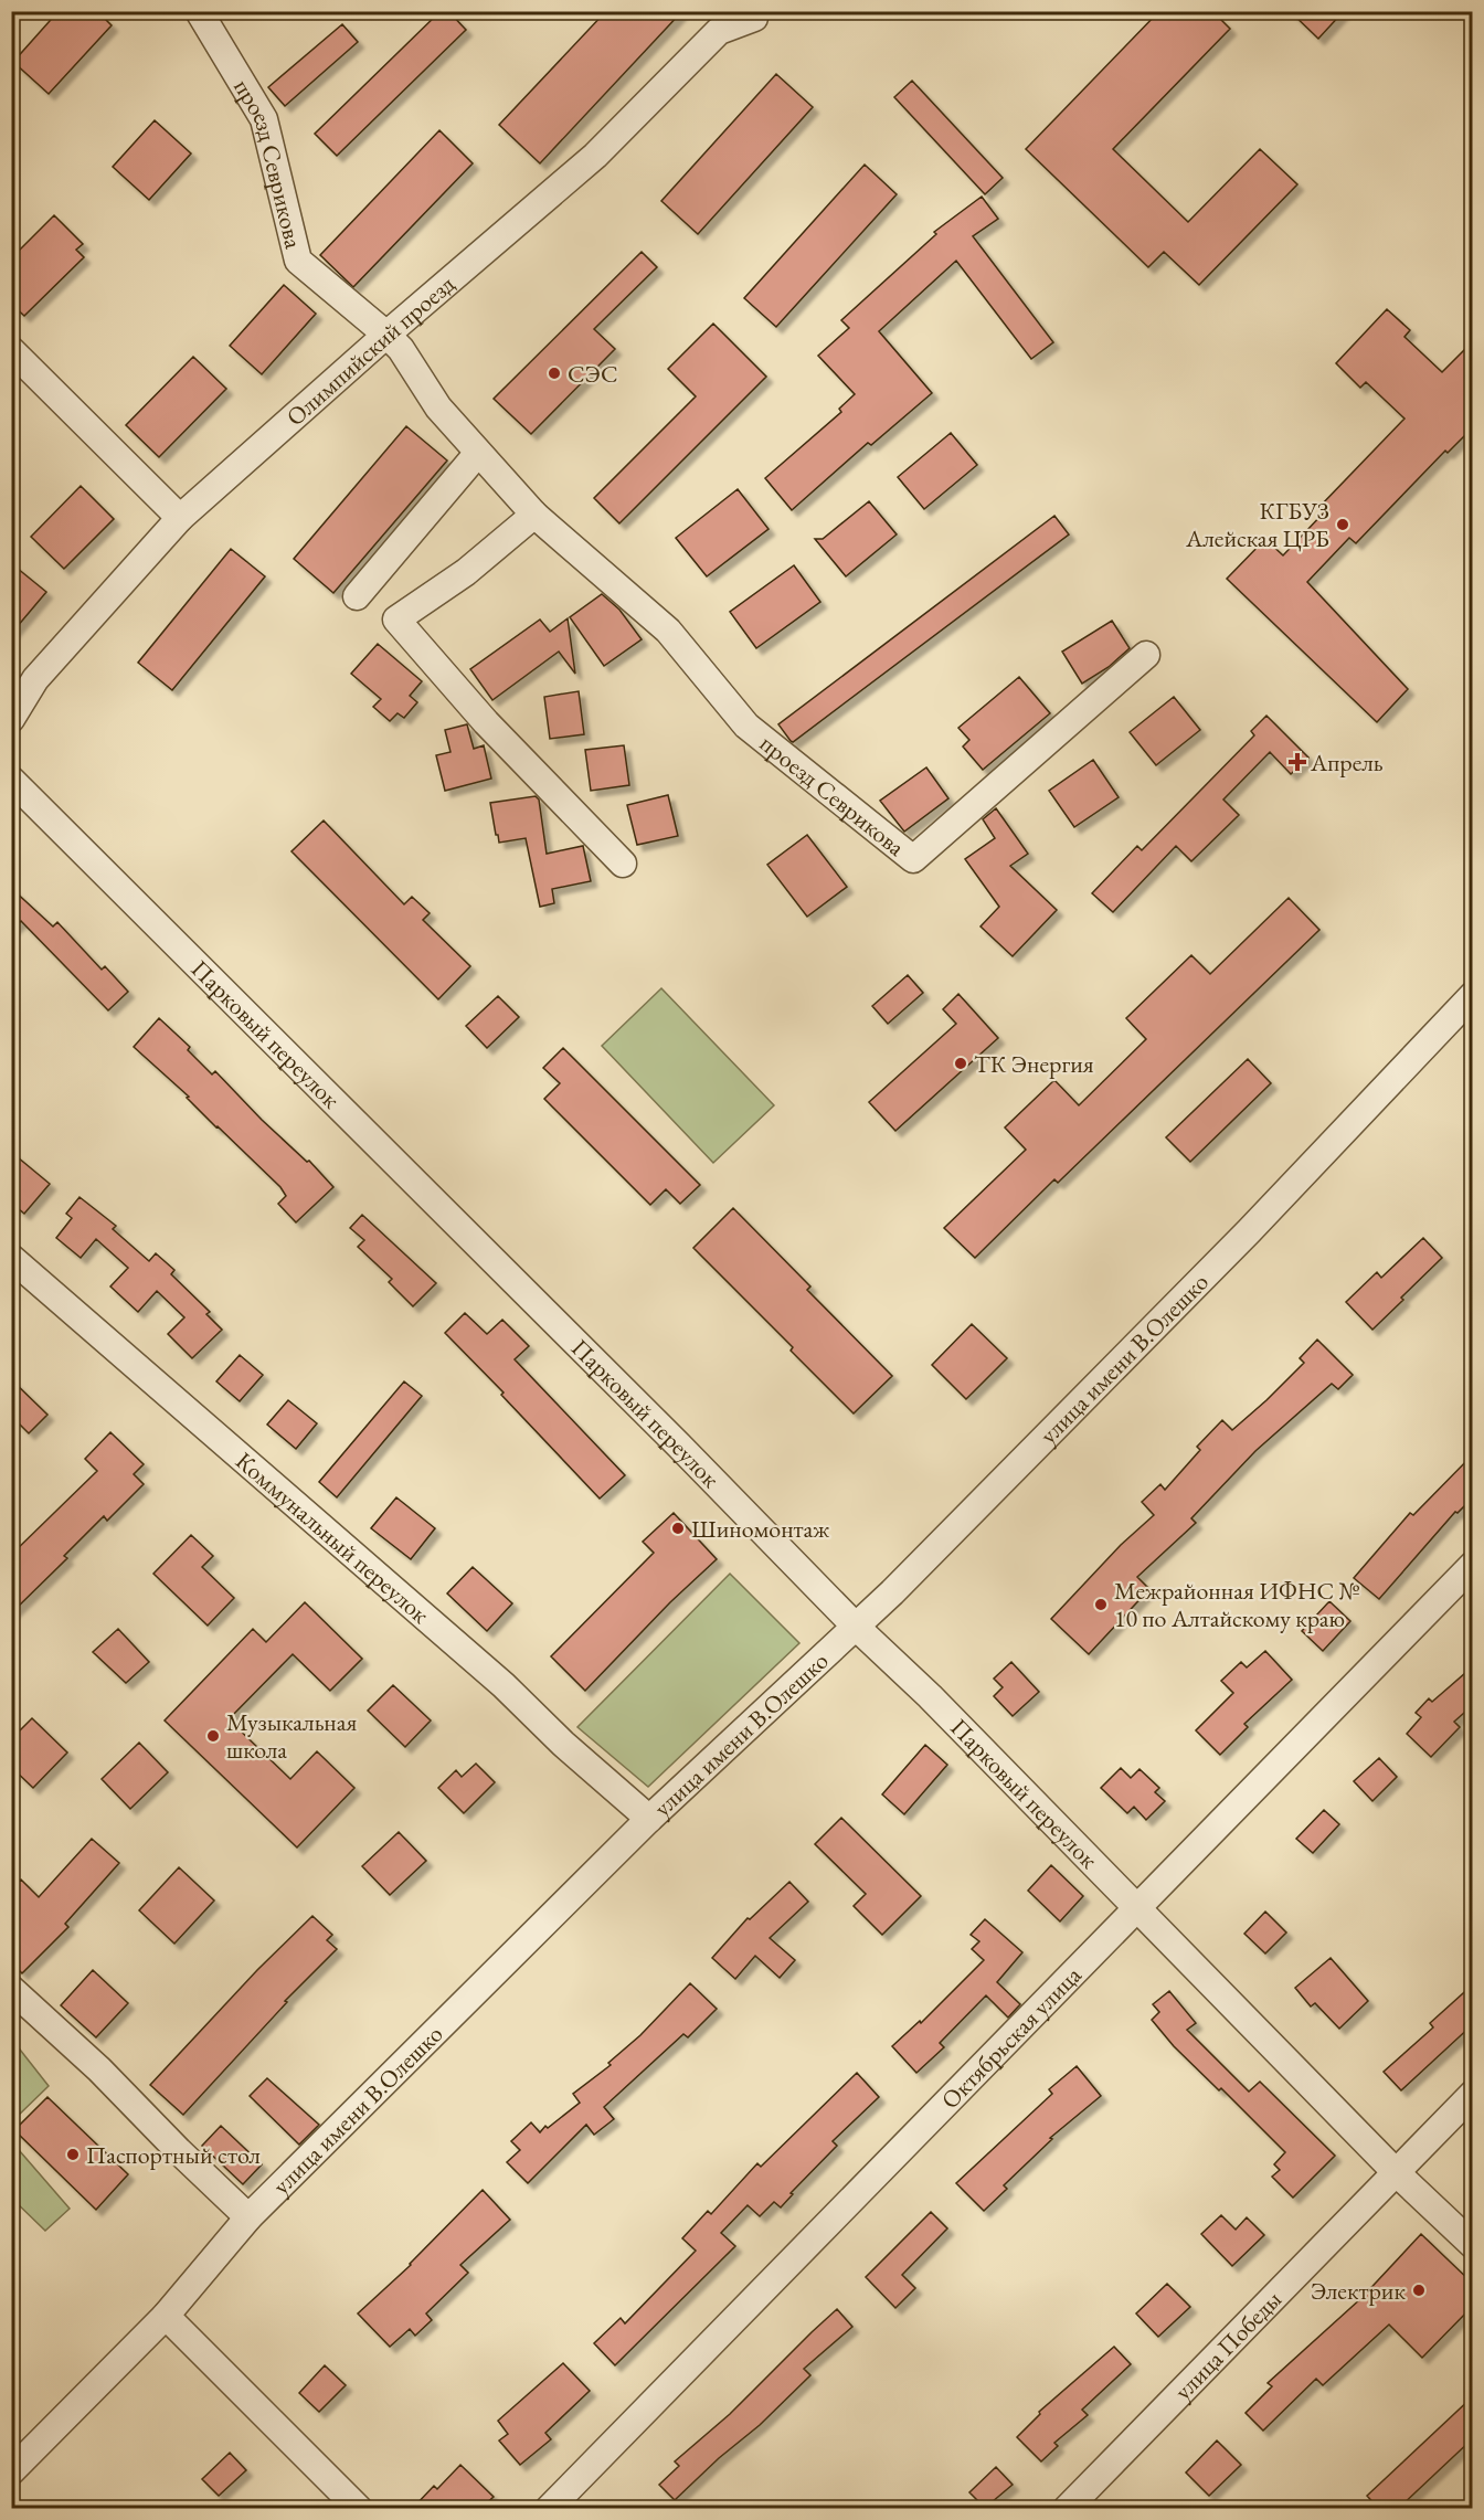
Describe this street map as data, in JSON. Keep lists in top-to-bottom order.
{
  "streets": {
    "street": [
      "проезд Севрикова",
      "Олимпийский проезд",
      "Парковый переулок",
      "улица имени В.Олешко",
      "Коммунальный переулок",
      "Октябрьская улица",
      "улица Победы"
    ]
  },
  "crossings": [
    ["проезд Севрикова", "Олимпийский проезд"],
    ["Парковый переулок", "улица имени В.Олешко"],
    ["Парковый переулок", "Октябрьская улица"],
    ["Парковый переулок", "улица Победы"],
    ["улица имени В.Олешко", "Коммунальный переулок"]
  ],
  "places": {
    "other": [
      "СЭС",
      "КГБУЗ Алейская ЦРБ",
      "ТК Энергия",
      "Шиномонтаж",
      "Межрайонная ИФНС № 10 по Алтайскому краю",
      "Музыкальная школа",
      "Паспортный стол",
      "Электрик"
    ],
    "health": ["Апрель"]
  }
}
